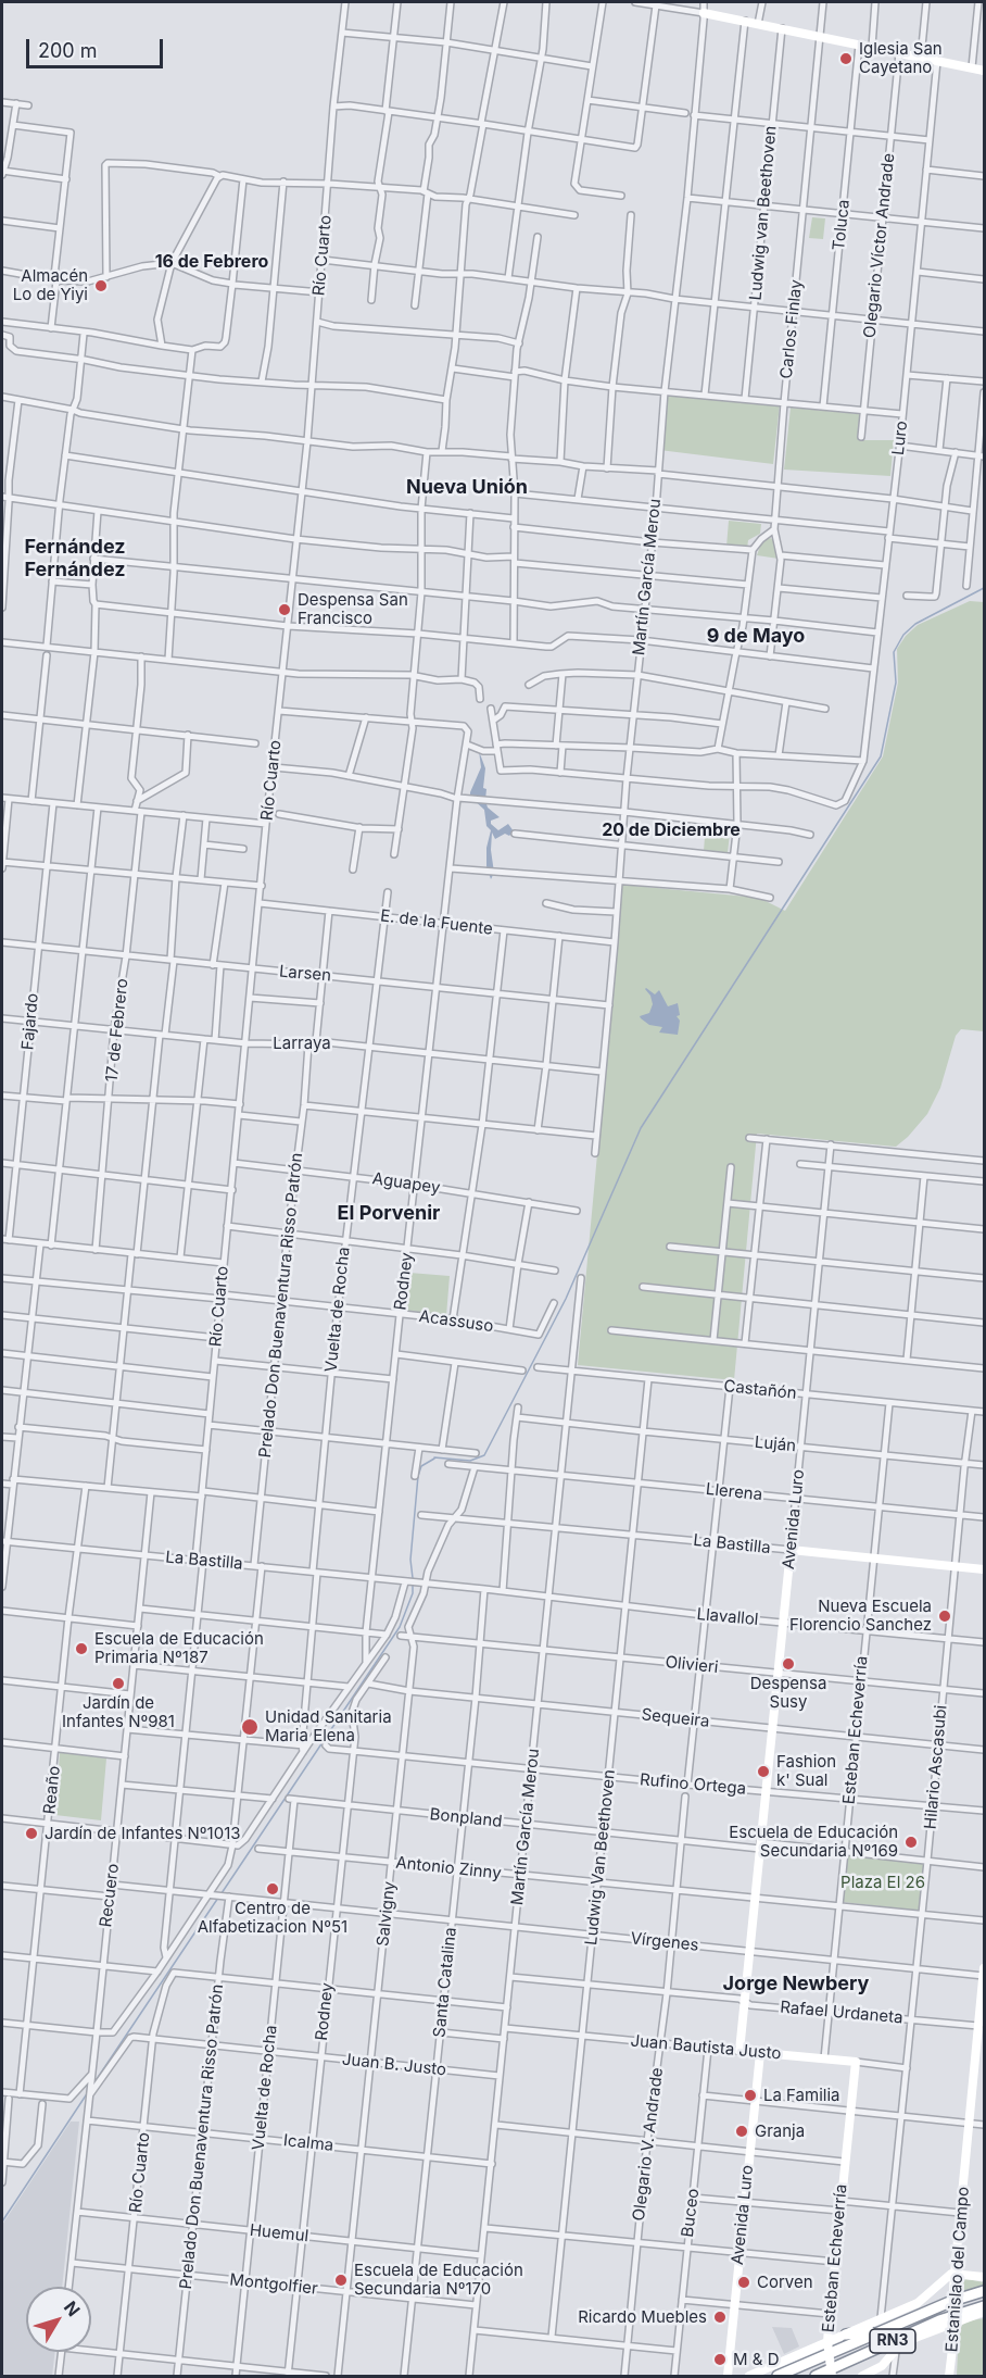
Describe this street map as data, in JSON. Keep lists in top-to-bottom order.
{
  "streets": {
    "highway": ["RN3"],
    "street": [
      "Ludwig van Beethoven",
      "Toluca",
      "Olegario Víctor Andrade",
      "Río Cuarto",
      "Carlos Finlay",
      "Luro",
      "Martín García Merou",
      "E. de la Fuente",
      "Larsen",
      "Fajardo",
      "17 de Febrero",
      "Larraya",
      "Aguapey",
      "Rodney",
      "Prelado Don Buenaventura Risso Patrón",
      "Vuelta de Rocha",
      "Acassuso",
      "Castañón",
      "Luján",
      "Llerena",
      "Avenida Luro",
      "La Bastilla",
      "Llavallol",
      "Olivieri",
      "Sequeira",
      "Esteban Echeverría",
      "Hilario Ascasubi",
      "Rufino Ortega",
      "Reaño",
      "Bonpland",
      "Ludwig Van Beethoven",
      "Antonio Zinny",
      "Recuero",
      "Salvigny",
      "Vírgenes",
      "Santa Catalina",
      "Rafael Urdaneta",
      "Juan Bautista Justo",
      "Juan B. Justo",
      "Icalma",
      "Olegario V. Andrade",
      "Buceo",
      "Huemul",
      "Estanislao del Campo",
      "Montgolfier"
    ]
  },
  "crossings": [
    ["Río Cuarto", "E. de la Fuente"],
    ["Río Cuarto", "Larsen"],
    ["Río Cuarto", "Larraya"],
    ["Río Cuarto", "Aguapey"],
    ["Río Cuarto", "Prelado Don Buenaventura Risso Patrón"],
    ["Río Cuarto", "Acassuso"],
    ["Río Cuarto", "La Bastilla"],
    ["Río Cuarto", "Juan B. Justo"],
    ["Río Cuarto", "Icalma"],
    ["Río Cuarto", "Huemul"],
    ["Río Cuarto", "Montgolfier"],
    ["Martín García Merou", "E. de la Fuente"],
    ["Martín García Merou", "Larsen"],
    ["Martín García Merou", "Larraya"],
    ["Martín García Merou", "Castañón"],
    ["Martín García Merou", "Luján"],
    ["Martín García Merou", "Llerena"],
    ["Martín García Merou", "La Bastilla"],
    ["Martín García Merou", "Llavallol"],
    ["Martín García Merou", "Olivieri"],
    ["Martín García Merou", "Sequeira"],
    ["Martín García Merou", "Rufino Ortega"],
    ["Martín García Merou", "Bonpland"],
    ["Martín García Merou", "Antonio Zinny"],
    ["Martín García Merou", "Vírgenes"],
    ["Martín García Merou", "Rafael Urdaneta"],
    ["Martín García Merou", "Juan Bautista Justo"],
    ["Martín García Merou", "Juan B. Justo"],
    ["Martín García Merou", "Icalma"],
    ["Martín García Merou", "Huemul"],
    ["Martín García Merou", "Montgolfier"],
    ["E. de la Fuente", "Rodney"],
    ["E. de la Fuente", "Vuelta de Rocha"],
    ["Larsen", "Fajardo"],
    ["Larsen", "17 de Febrero"],
    ["Larsen", "Rodney"],
    ["Larsen", "Vuelta de Rocha"],
    ["Fajardo", "Larraya"],
    ["17 de Febrero", "Larraya"],
    ["Larraya", "Rodney"],
    ["Larraya", "Prelado Don Buenaventura Risso Patrón"],
    ["Larraya", "Vuelta de Rocha"],
    ["Aguapey", "Rodney"],
    ["Aguapey", "Prelado Don Buenaventura Risso Patrón"],
    ["Aguapey", "Vuelta de Rocha"],
    ["Rodney", "Acassuso"],
    ["Rodney", "La Bastilla"],
    ["Rodney", "Sequeira"],
    ["Rodney", "Rufino Ortega"],
    ["Rodney", "Bonpland"],
    ["Rodney", "Antonio Zinny"],
    ["Rodney", "Vírgenes"],
    ["Rodney", "Juan B. Justo"],
    ["Rodney", "Icalma"],
    ["Rodney", "Huemul"],
    ["Rodney", "Montgolfier"],
    ["Prelado Don Buenaventura Risso Patrón", "Acassuso"],
    ["Prelado Don Buenaventura Risso Patrón", "La Bastilla"],
    ["Prelado Don Buenaventura Risso Patrón", "Vírgenes"],
    ["Prelado Don Buenaventura Risso Patrón", "Juan B. Justo"],
    ["Prelado Don Buenaventura Risso Patrón", "Icalma"],
    ["Prelado Don Buenaventura Risso Patrón", "Huemul"],
    ["Prelado Don Buenaventura Risso Patrón", "Montgolfier"],
    ["Vuelta de Rocha", "Acassuso"],
    ["Vuelta de Rocha", "La Bastilla"],
    ["Vuelta de Rocha", "Bonpland"],
    ["Vuelta de Rocha", "Antonio Zinny"],
    ["Vuelta de Rocha", "Vírgenes"],
    ["Vuelta de Rocha", "Juan B. Justo"],
    ["Vuelta de Rocha", "Icalma"],
    ["Vuelta de Rocha", "Huemul"],
    ["Vuelta de Rocha", "Montgolfier"],
    ["Castañón", "Avenida Luro"],
    ["Castañón", "Esteban Echeverría"],
    ["Castañón", "Hilario Ascasubi"],
    ["Castañón", "Ludwig Van Beethoven"],
    ["Luján", "Avenida Luro"],
    ["Luján", "Esteban Echeverría"],
    ["Luján", "Hilario Ascasubi"],
    ["Luján", "Ludwig Van Beethoven"],
    ["Llerena", "Avenida Luro"],
    ["Llerena", "Esteban Echeverría"],
    ["Llerena", "Hilario Ascasubi"],
    ["Llerena", "Ludwig Van Beethoven"],
    ["Avenida Luro", "La Bastilla"],
    ["Avenida Luro", "Llavallol"],
    ["Avenida Luro", "Olivieri"],
    ["Avenida Luro", "Sequeira"],
    ["Avenida Luro", "Rufino Ortega"],
    ["Avenida Luro", "Bonpland"],
    ["Avenida Luro", "Antonio Zinny"],
    ["Avenida Luro", "Vírgenes"],
    ["Avenida Luro", "Rafael Urdaneta"],
    ["Avenida Luro", "Juan Bautista Justo"],
    ["La Bastilla", "Esteban Echeverría"],
    ["La Bastilla", "Hilario Ascasubi"],
    ["La Bastilla", "Reaño"],
    ["La Bastilla", "Ludwig Van Beethoven"],
    ["La Bastilla", "Recuero"],
    ["La Bastilla", "Salvigny"],
    ["Llavallol", "Esteban Echeverría"],
    ["Llavallol", "Hilario Ascasubi"],
    ["Llavallol", "Ludwig Van Beethoven"],
    ["Olivieri", "Esteban Echeverría"],
    ["Olivieri", "Hilario Ascasubi"],
    ["Olivieri", "Ludwig Van Beethoven"],
    ["Olivieri", "Salvigny"],
    ["Olivieri", "Santa Catalina"],
    ["Sequeira", "Esteban Echeverría"],
    ["Sequeira", "Hilario Ascasubi"],
    ["Sequeira", "Ludwig Van Beethoven"],
    ["Sequeira", "Salvigny"],
    ["Sequeira", "Santa Catalina"],
    ["Esteban Echeverría", "Rufino Ortega"],
    ["Esteban Echeverría", "Bonpland"],
    ["Esteban Echeverría", "Antonio Zinny"],
    ["Esteban Echeverría", "Vírgenes"],
    ["Esteban Echeverría", "Rafael Urdaneta"],
    ["Esteban Echeverría", "Juan Bautista Justo"],
    ["Esteban Echeverría", "RN3"],
    ["Hilario Ascasubi", "Rufino Ortega"],
    ["Hilario Ascasubi", "Bonpland"],
    ["Hilario Ascasubi", "Antonio Zinny"],
    ["Hilario Ascasubi", "Vírgenes"],
    ["Hilario Ascasubi", "Rafael Urdaneta"],
    ["Hilario Ascasubi", "Juan Bautista Justo"],
    ["Rufino Ortega", "Ludwig Van Beethoven"],
    ["Rufino Ortega", "Salvigny"],
    ["Rufino Ortega", "Santa Catalina"],
    ["Bonpland", "Ludwig Van Beethoven"],
    ["Bonpland", "Salvigny"],
    ["Bonpland", "Santa Catalina"],
    ["Bonpland", "Olegario V. Andrade"],
    ["Ludwig Van Beethoven", "Antonio Zinny"],
    ["Ludwig Van Beethoven", "Vírgenes"],
    ["Ludwig Van Beethoven", "Rafael Urdaneta"],
    ["Ludwig Van Beethoven", "Juan Bautista Justo"],
    ["Antonio Zinny", "Salvigny"],
    ["Antonio Zinny", "Santa Catalina"],
    ["Antonio Zinny", "Olegario V. Andrade"],
    ["Recuero", "Juan B. Justo"],
    ["Recuero", "Icalma"],
    ["Recuero", "Huemul"],
    ["Recuero", "Montgolfier"],
    ["Salvigny", "Vírgenes"],
    ["Salvigny", "Juan B. Justo"],
    ["Salvigny", "Icalma"],
    ["Salvigny", "Huemul"],
    ["Salvigny", "Montgolfier"],
    ["Vírgenes", "Santa Catalina"],
    ["Vírgenes", "Olegario V. Andrade"],
    ["Vírgenes", "Estanislao del Campo"],
    ["Santa Catalina", "Juan B. Justo"],
    ["Santa Catalina", "Icalma"],
    ["Santa Catalina", "Huemul"],
    ["Santa Catalina", "Montgolfier"],
    ["Rafael Urdaneta", "Olegario V. Andrade"],
    ["Rafael Urdaneta", "Estanislao del Campo"],
    ["Juan Bautista Justo", "Olegario V. Andrade"],
    ["Juan Bautista Justo", "Buceo"],
    ["Estanislao del Campo", "RN3"]
  ],
  "districts": [
    "16 de Febrero",
    "Nueva Unión",
    "Fernández Fernández",
    "9 de Mayo",
    "20 de Diciembre",
    "El Porvenir",
    "Jorge Newbery"
  ],
  "parks": ["Plaza El 26"],
  "places": [
    "Iglesia San Cayetano",
    "Almacén Lo de Yiyi",
    "Despensa San Francisco",
    "Nueva Escuela Florencio Sanchez",
    "Escuela de Educación Primaria Nº187",
    "Despensa Susy",
    "Jardín de Infantes Nº981",
    "Unidad Sanitaria Maria Elena",
    "Fashion k' Sual",
    "Jardín de Infantes Nº1013",
    "Escuela de Educación Secundaria Nº169",
    "Centro de Alfabetizacion Nº51",
    "La Familia",
    "Granja",
    "Escuela de Educación Secundaria Nº170",
    "Corven",
    "Ricardo Muebles",
    "M & D"
  ],
  "scale_bar": "200 m",
  "north": "top right"
}
